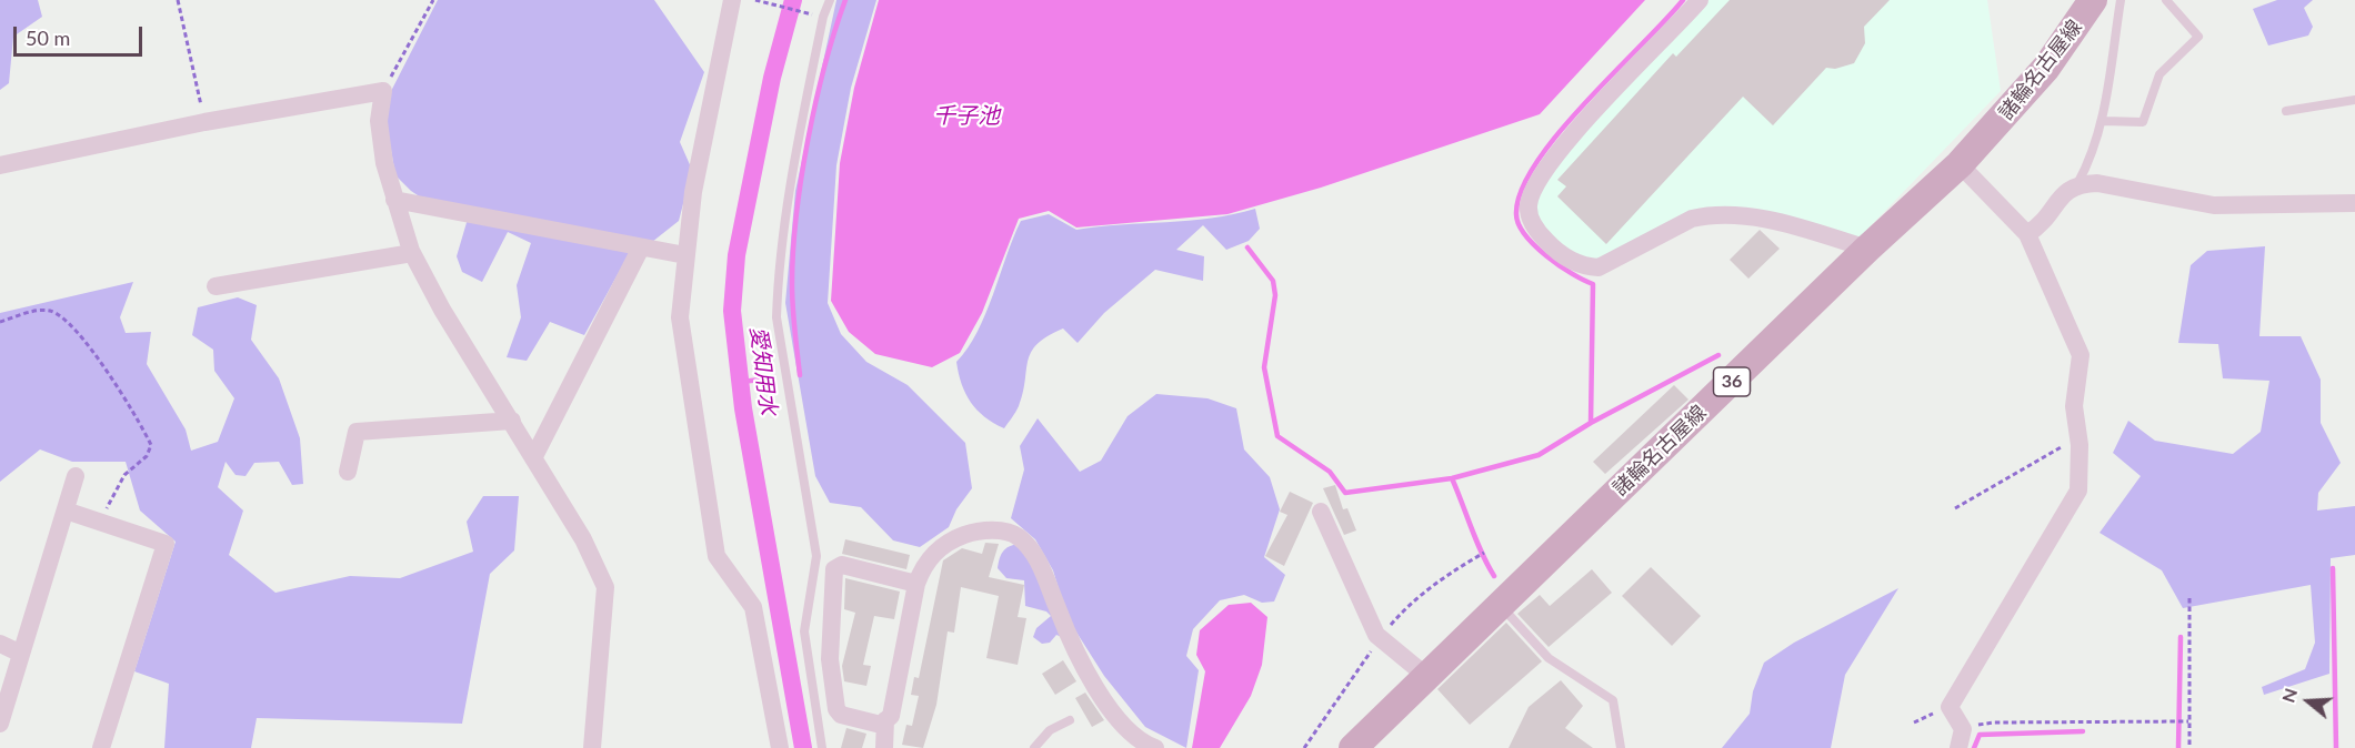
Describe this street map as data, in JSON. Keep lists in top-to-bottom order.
{
  "streets": {
    "main road": ["諸輪名古屋線", "36"]
  },
  "water": ["千子池", "愛知用水"],
  "scale_bar": "50 m",
  "north": "left"
}
